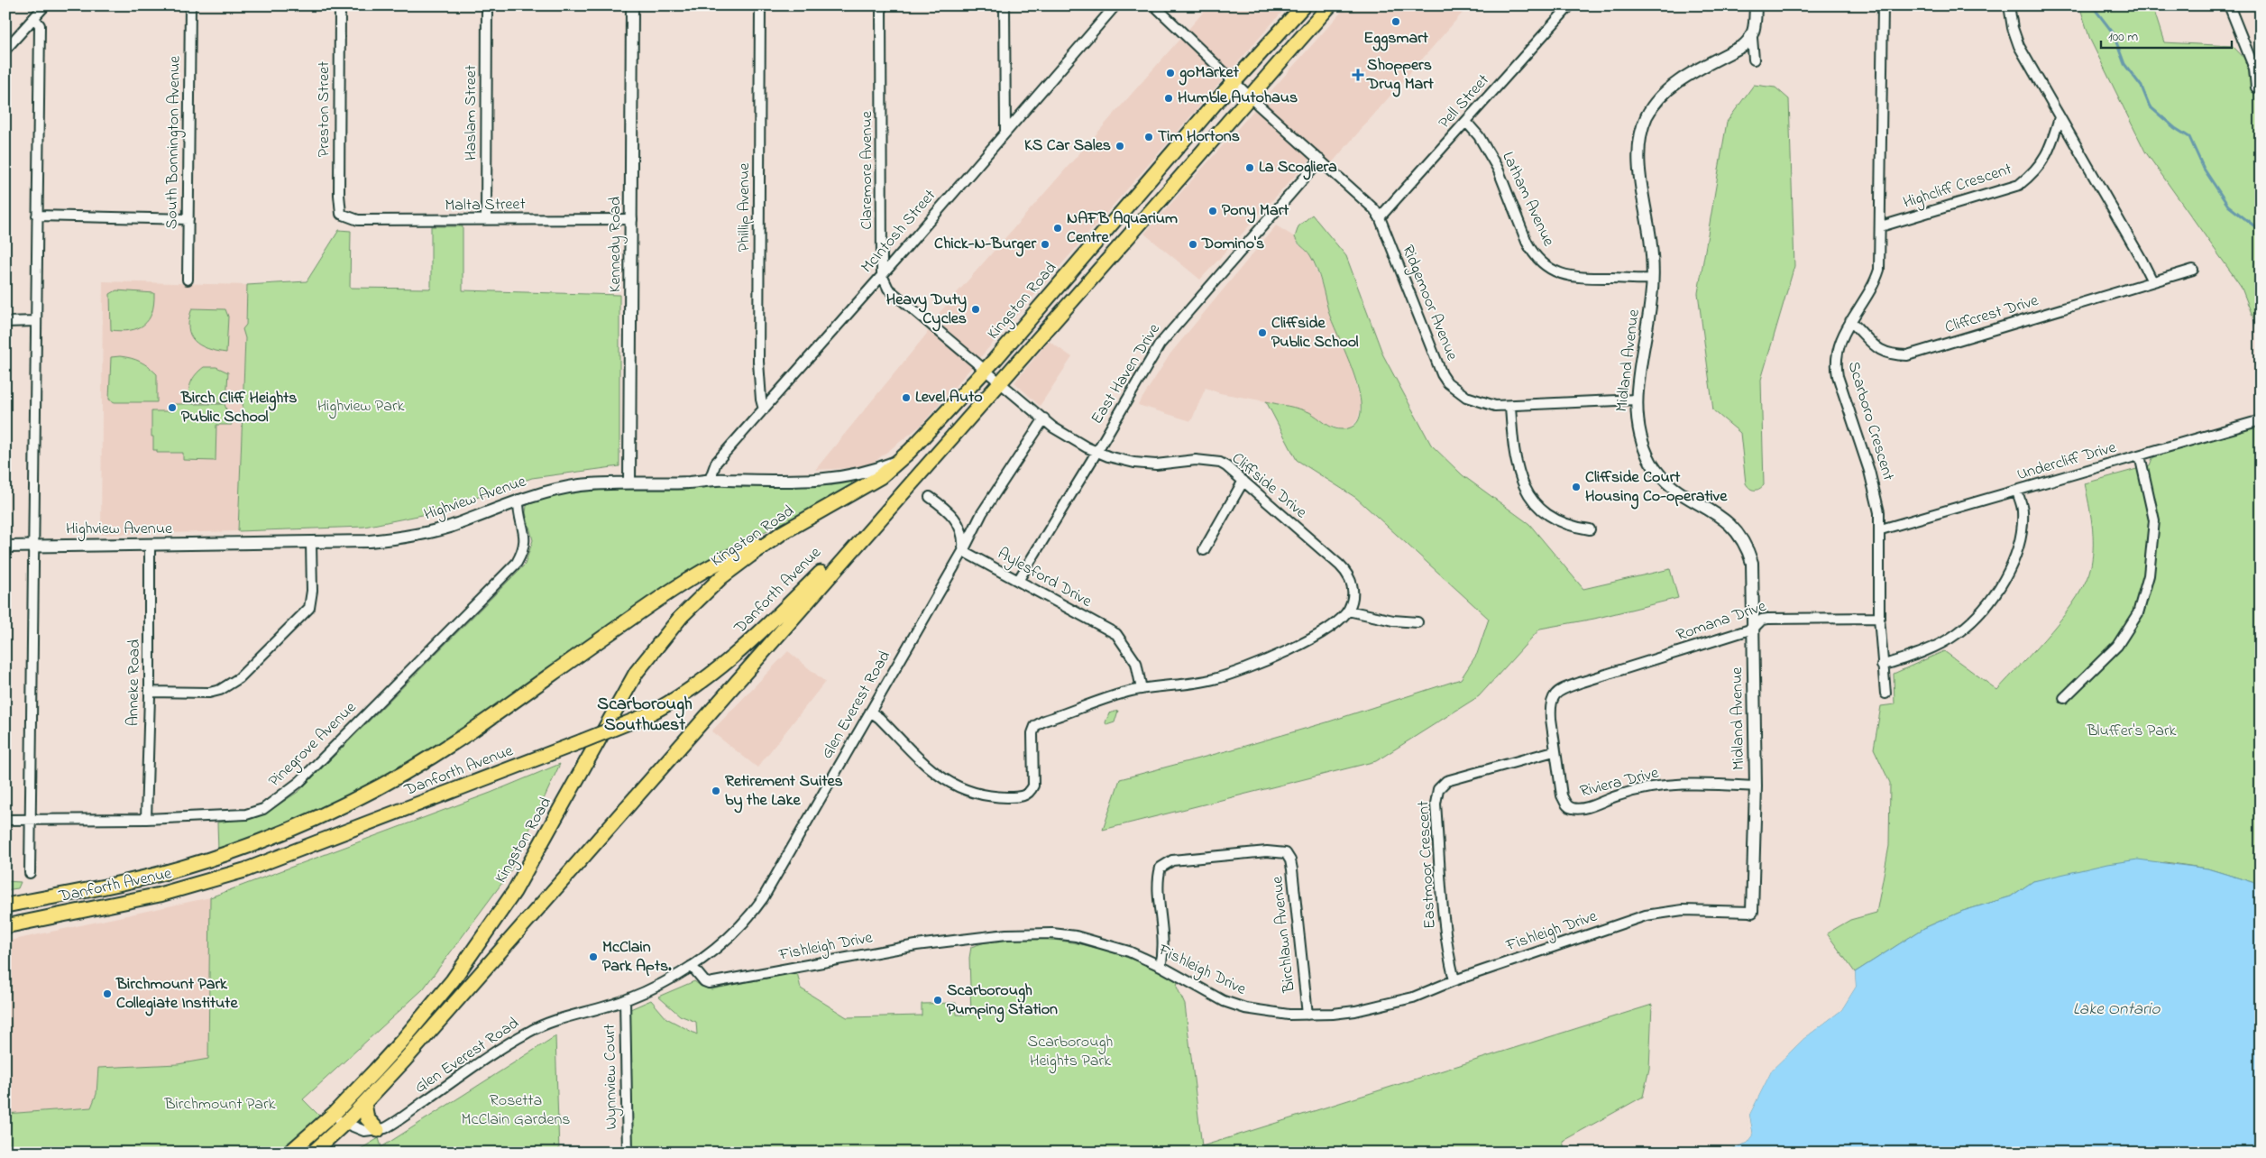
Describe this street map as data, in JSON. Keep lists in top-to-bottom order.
{
  "streets": {
    "main road": ["Kingston Road", "Danforth Avenue"],
    "street": [
      "Pell Street",
      "Preston Street",
      "Haslam Street",
      "South Bonnington Avenue",
      "Claremore Avenue",
      "Highcliff Crescent",
      "Latham Avenue",
      "Malta Street",
      "Phillip Avenue",
      "McIntosh Street",
      "Kennedy Road",
      "Ridgemoor Avenue",
      "Cliffcrest Drive",
      "Midland Avenue",
      "East Haven Drive",
      "Scarboro Crescent",
      "Undercliff Drive",
      "Cliffside Drive",
      "Highview Avenue",
      "Aylesford Drive",
      "Romana Drive",
      "Anneke Road",
      "Glen Everest Road",
      "Pinegrove Avenue",
      "Riviera Drive",
      "Eastmoor Crescent",
      "Fishleigh Drive",
      "Birchlawn Avenue",
      "Wynnview Court"
    ]
  },
  "crossings": [
    ["Pell Street", "Latham Avenue"],
    ["Pell Street", "Ridgemoor Avenue"],
    ["Preston Street", "Malta Street"],
    ["Haslam Street", "Malta Street"],
    ["Claremore Avenue", "McIntosh Street"],
    ["Highcliff Crescent", "Scarboro Crescent"],
    ["Latham Avenue", "Midland Avenue"],
    ["Malta Street", "Kennedy Road"],
    ["Phillip Avenue", "McIntosh Street"],
    ["McIntosh Street", "Highview Avenue"],
    ["Kennedy Road", "Highview Avenue"],
    ["Kingston Road", "Ridgemoor Avenue"],
    ["Kingston Road", "Cliffside Drive"],
    ["Kingston Road", "Highview Avenue"],
    ["Kingston Road", "Danforth Avenue"],
    ["Ridgemoor Avenue", "Midland Avenue"],
    ["Ridgemoor Avenue", "East Haven Drive"],
    ["Cliffcrest Drive", "Scarboro Crescent"],
    ["Midland Avenue", "Romana Drive"],
    ["Midland Avenue", "Riviera Drive"],
    ["Midland Avenue", "Fishleigh Drive"],
    ["East Haven Drive", "Cliffside Drive"],
    ["East Haven Drive", "Aylesford Drive"],
    ["Scarboro Crescent", "Undercliff Drive"],
    ["Scarboro Crescent", "Romana Drive"],
    ["Cliffside Drive", "Glen Everest Road"],
    ["Highview Avenue", "Anneke Road"],
    ["Highview Avenue", "Pinegrove Avenue"],
    ["Aylesford Drive", "Glen Everest Road"],
    ["Romana Drive", "Riviera Drive"],
    ["Romana Drive", "Eastmoor Crescent"],
    ["Anneke Road", "Pinegrove Avenue"],
    ["Glen Everest Road", "Fishleigh Drive"],
    ["Glen Everest Road", "Wynnview Court"],
    ["Riviera Drive", "Eastmoor Crescent"],
    ["Eastmoor Crescent", "Fishleigh Drive"],
    ["Fishleigh Drive", "Birchlawn Avenue"]
  ],
  "districts": ["Scarborough Southwest"],
  "water": ["Lake Ontario"],
  "parks": [
    "Highview Park",
    "Bluffer's Park",
    "Scarborough Heights Park",
    "Rosetta McClain Gardens",
    "Birchmount Park"
  ],
  "places": {
    "other": [
      "Eggsmart",
      "goMarket",
      "Humble Autohaus",
      "Tim Hortons",
      "KS Car Sales",
      "La Scogliera",
      "Pony Mart",
      "NAFB Aquarium Centre",
      "Chick-N-Burger",
      "Domino's",
      "Heavy Duty Cycles",
      "Cliffside Public School",
      "Level Auto",
      "Birch Cliff Heights Public School",
      "Cliffside Court Housing Co-operative",
      "Retirement Suites by the Lake",
      "McClain Park Apts.",
      "Birchmount Park Collegiate Institute",
      "Scarborough Pumping Station"
    ],
    "health": ["Shoppers Drug Mart"]
  },
  "scale_bar": "100 m"
}
